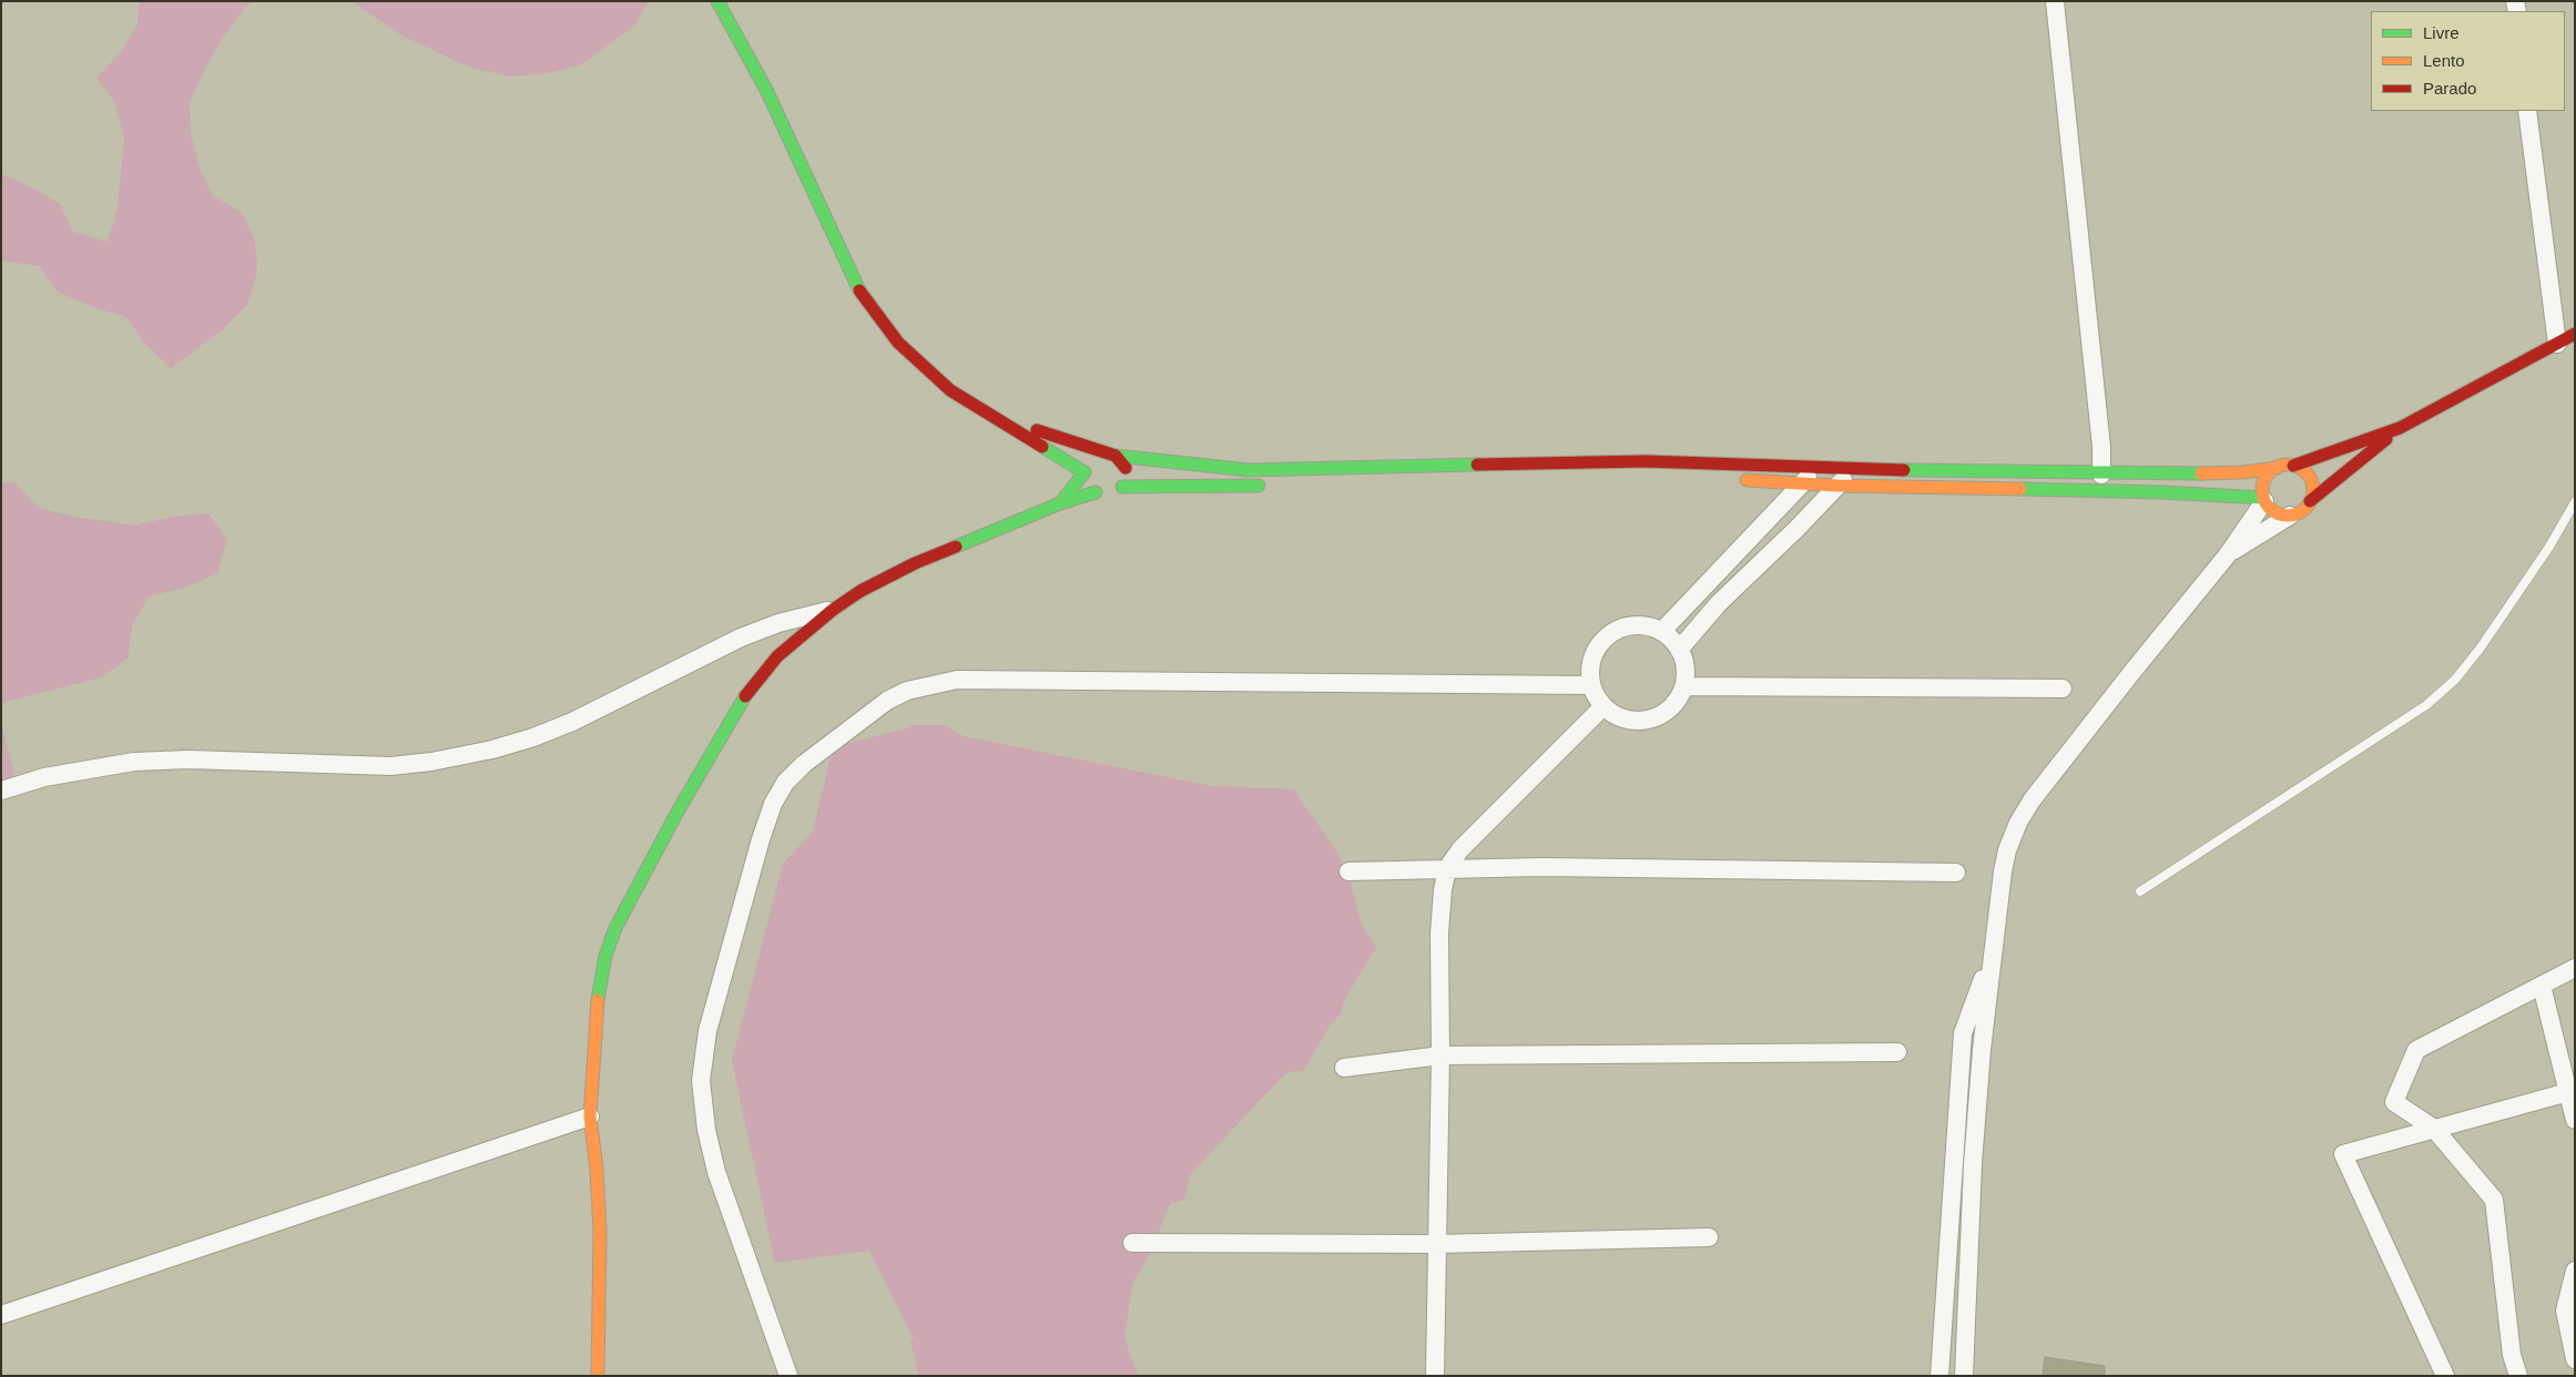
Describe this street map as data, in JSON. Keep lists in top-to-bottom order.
{
  "legend": ["Livre", "Lento", "Parado"]
}
